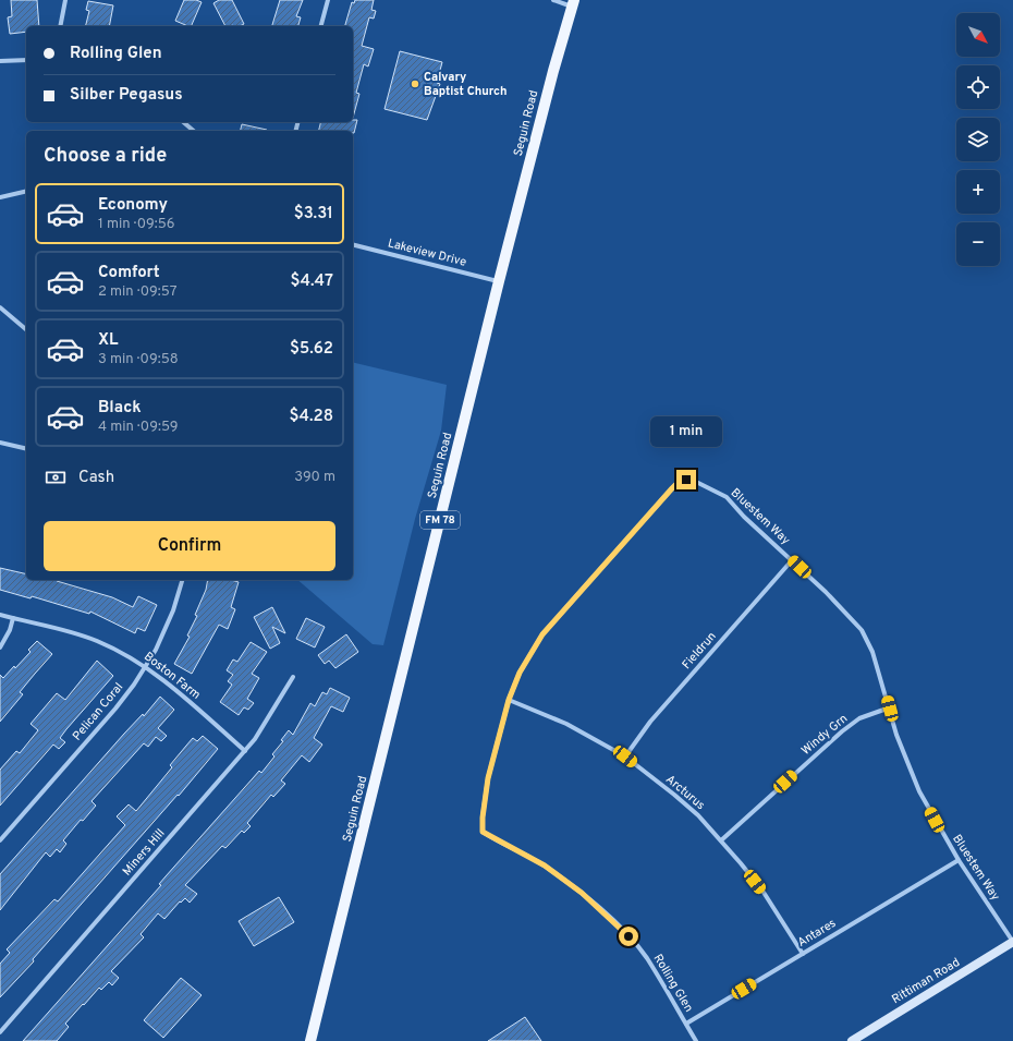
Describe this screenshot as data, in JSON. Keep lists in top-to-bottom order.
{
  "streets": {
    "main road": ["Seguin Road", "FM 78", "Rittiman Road"],
    "street": [
      "Lakeview Drive",
      "Bluestem Way",
      "Fieldrun",
      "Boston Farm",
      "Pelican Coral",
      "Windy Grn",
      "Arcturus",
      "Miners Hill",
      "Antares",
      "Rolling Glen"
    ]
  },
  "crossings": [
    ["Seguin Road", "Lakeview Drive"],
    ["Bluestem Way", "Fieldrun"],
    ["Bluestem Way", "Windy Grn"],
    ["Bluestem Way", "Arcturus"],
    ["Bluestem Way", "Antares"],
    ["Bluestem Way", "Rittiman Road"],
    ["Bluestem Way", "Rolling Glen"],
    ["Fieldrun", "Arcturus"],
    ["Boston Farm", "Pelican Coral"],
    ["Boston Farm", "Miners Hill"],
    ["Windy Grn", "Arcturus"],
    ["Arcturus", "Antares"],
    ["Arcturus", "Rolling Glen"],
    ["Antares", "Rolling Glen"]
  ],
  "places": ["Calvary Baptist Church"],
  "north": "bottom right",
  "page": {
    "map_buttons": ["+", "−"],
    "banner": ["Rolling Glen", "Silber Pegasus"],
    "heading": "Choose a ride",
    "list": [
      {
        "name": "Economy",
        "note": "1 min · 09:56",
        "value": "$3.31"
      },
      {
        "name": "Comfort",
        "note": "2 min · 09:57",
        "value": "$4.47"
      },
      {
        "name": "XL",
        "note": "3 min · 09:58",
        "value": "$5.62"
      },
      {
        "name": "Black",
        "note": "4 min · 09:59",
        "value": "$4.28"
      }
    ],
    "bubble": "1 min",
    "pay": ["Cash", "390 m"],
    "buttons": "Confirm"
  }
}
